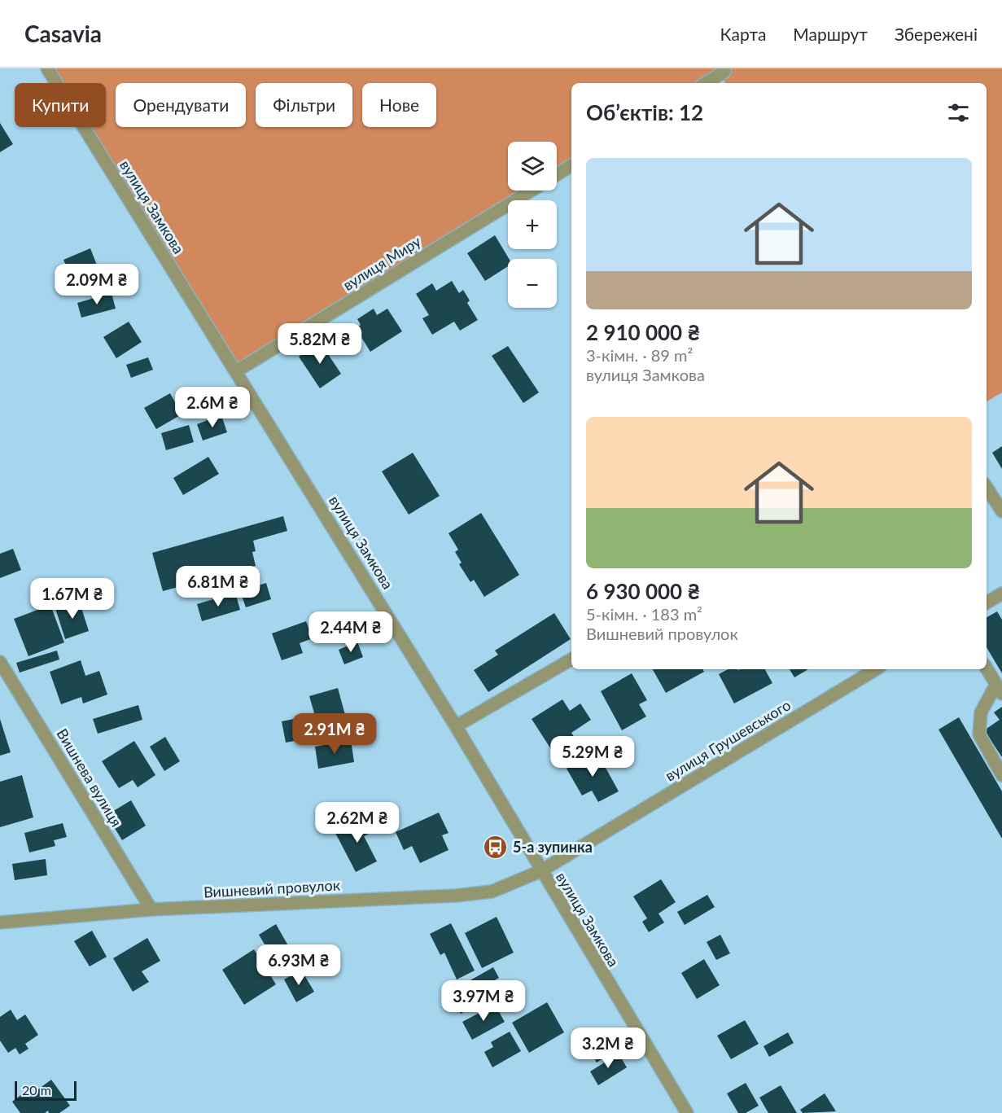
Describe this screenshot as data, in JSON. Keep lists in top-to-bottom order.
{
  "streets": {
    "street": [
      "вулиця Замкова",
      "вулиця Миру",
      "вулиця Грушевського",
      "Вишнева вулиця",
      "Вишневий провулок"
    ]
  },
  "crossings": [
    ["вулиця Замкова", "вулиця Миру"],
    ["вулиця Замкова", "вулиця Грушевського"],
    ["вулиця Замкова", "Вишневий провулок"],
    ["вулиця Грушевського", "Вишневий провулок"],
    ["Вишнева вулиця", "Вишневий провулок"]
  ],
  "places": {
    "bus stop": ["5-а зупинка"]
  },
  "scale_bar": "20 m",
  "page": {
    "header": "Casavia",
    "nav": ["Карта", "Маршрут", "Збережені"],
    "chip": [
      "Купити",
      "Орендувати",
      "Фільтри",
      "Нове"
    ],
    "heading": "Об’єктів: 12",
    "map_buttons": ["+", "−"],
    "list": [
      {
        "name": "2 910 000 ₴",
        "note": "3-кімн. · 89 m² · вулиця Замкова"
      },
      {
        "name": "6 930 000 ₴",
        "note": "5-кімн. · 183 m² · Вишневий провулок"
      }
    ],
    "price": [
      "2.09M ₴",
      "5.82M ₴",
      "2.6M ₴",
      "6.81M ₴",
      "1.67M ₴",
      "2.44M ₴",
      "2.91M ₴",
      "5.29M ₴",
      "2.62M ₴",
      "6.93M ₴",
      "3.97M ₴",
      "3.2M ₴"
    ],
    "scale": "20 m"
  }
}
